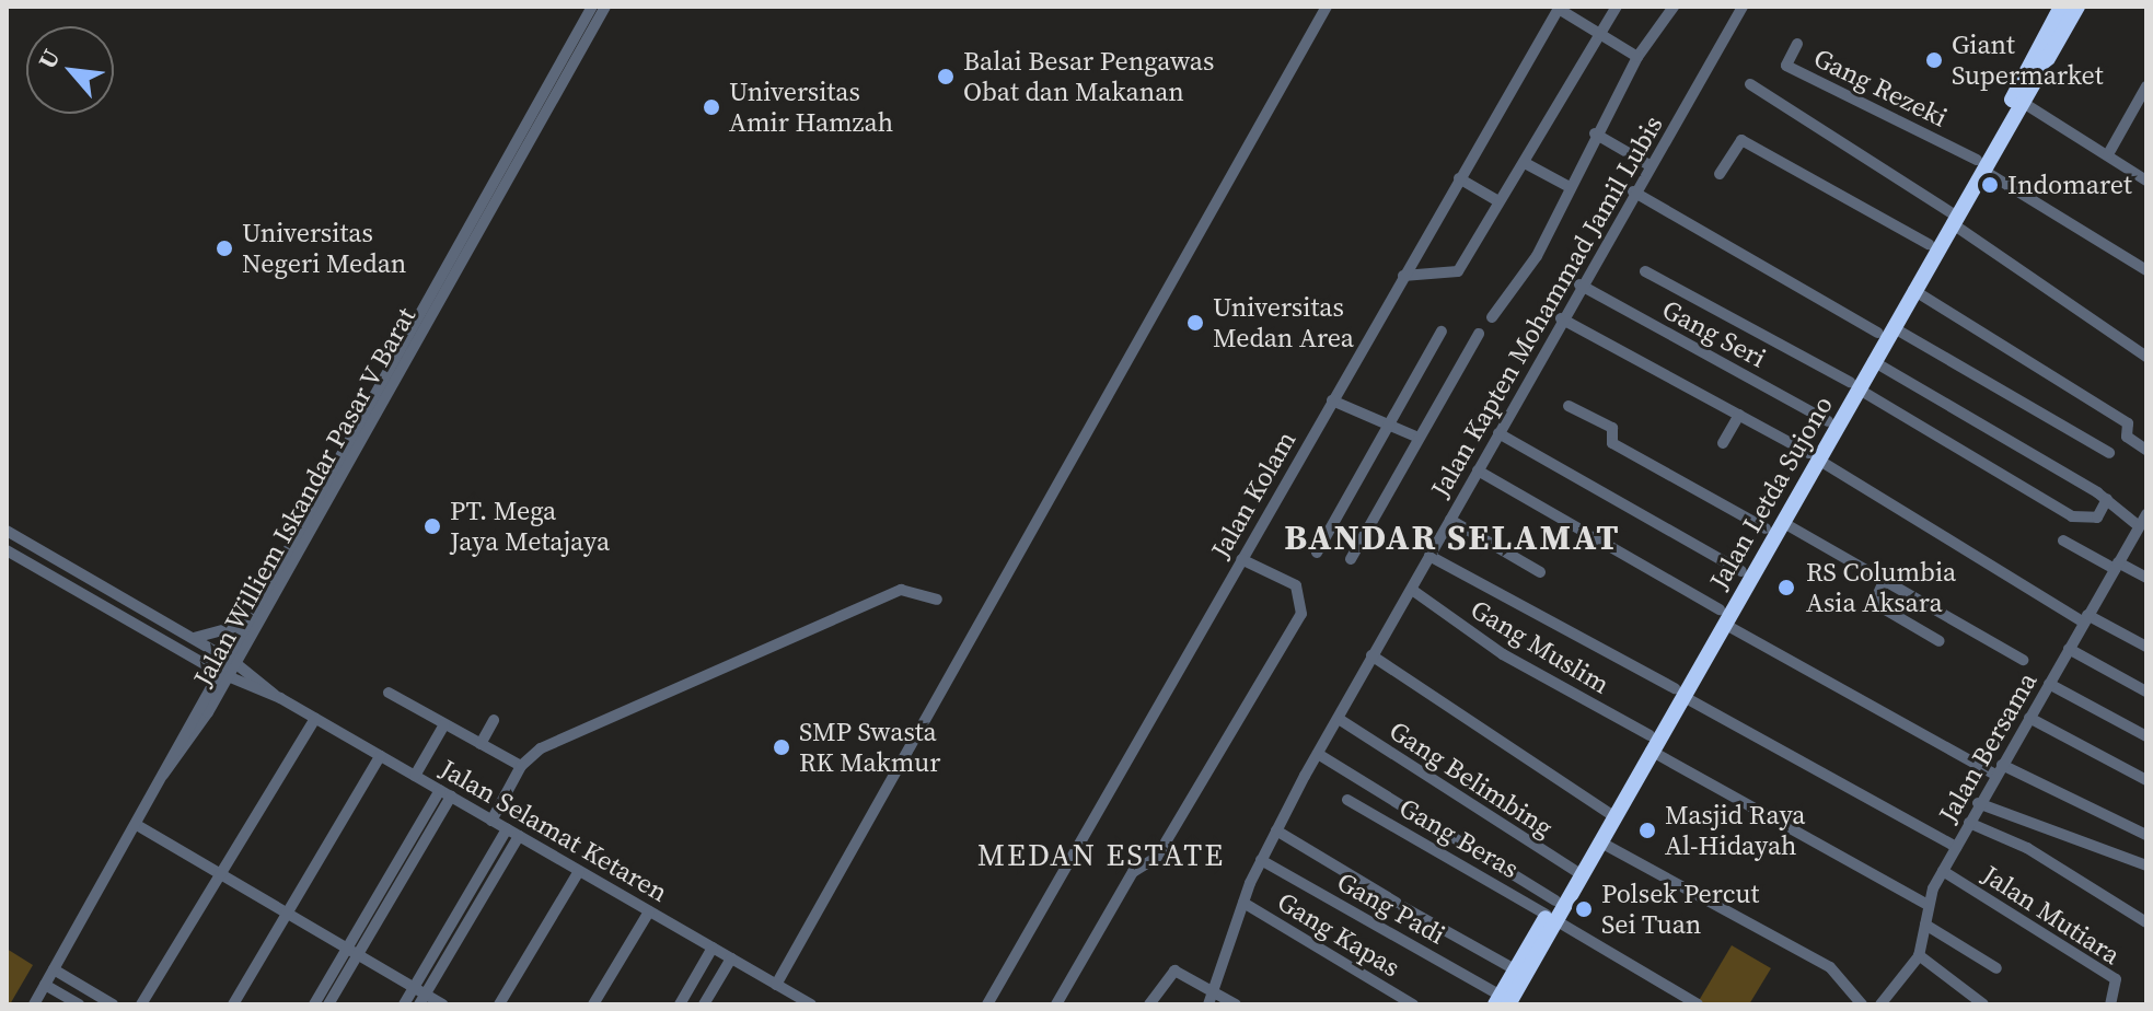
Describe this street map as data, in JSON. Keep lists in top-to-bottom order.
{
  "streets": {
    "highway": ["Jalan Letda Sujono"],
    "street": [
      "Gang Rezeki",
      "Jalan Kapten Mohammad Jamil Lubis",
      "Gang Seri",
      "Jalan Kolam",
      "Jalan Williem Iskandar Pasar V Barat",
      "Gang Muslim",
      "Jalan Bersama",
      "Gang Belimbing",
      "Jalan Selamat Ketaren",
      "Gang Beras",
      "Gang Padi",
      "Jalan Mutiara",
      "Gang Kapas"
    ]
  },
  "crossings": [
    ["Gang Rezeki", "Jalan Letda Sujono"],
    ["Jalan Kapten Mohammad Jamil Lubis", "Gang Seri"],
    ["Jalan Kapten Mohammad Jamil Lubis", "Gang Muslim"],
    ["Jalan Kapten Mohammad Jamil Lubis", "Gang Belimbing"],
    ["Jalan Kapten Mohammad Jamil Lubis", "Gang Padi"],
    ["Jalan Kapten Mohammad Jamil Lubis", "Gang Kapas"],
    ["Gang Seri", "Jalan Letda Sujono"],
    ["Jalan Letda Sujono", "Gang Muslim"],
    ["Jalan Letda Sujono", "Gang Belimbing"],
    ["Jalan Letda Sujono", "Gang Beras"],
    ["Jalan Letda Sujono", "Gang Padi"],
    ["Jalan Williem Iskandar Pasar V Barat", "Jalan Selamat Ketaren"],
    ["Gang Muslim", "Jalan Bersama"],
    ["Jalan Bersama", "Jalan Mutiara"]
  ],
  "districts": ["BANDAR SELAMAT", "MEDAN ESTATE"],
  "places": [
    "Giant Supermarket",
    "Balai Besar Pengawas Obat dan Makanan",
    "Universitas Amir Hamzah",
    "Indomaret",
    "Universitas Negeri Medan",
    "Universitas Medan Area",
    "PT. Mega Jaya Metajaya",
    "RS Columbia Asia Aksara",
    "SMP Swasta RK Makmur",
    "Masjid Raya Al-Hidayah",
    "Polsek Percut Sei Tuan"
  ],
  "north": "top left"
}
